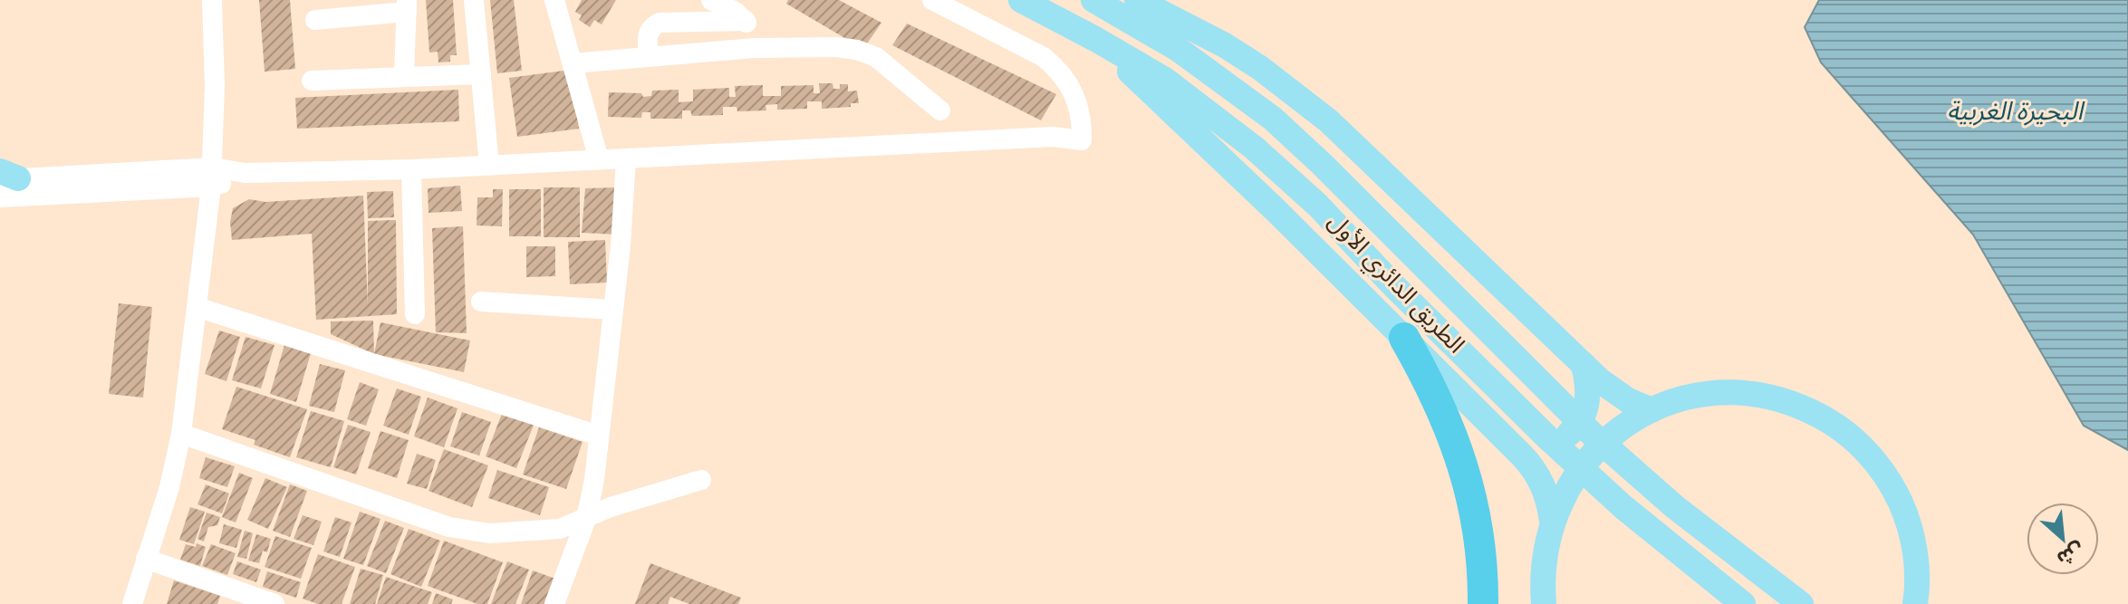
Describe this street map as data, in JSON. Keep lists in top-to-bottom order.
{
  "streets": {
    "main road": ["الطريق الدائري الأول"]
  },
  "water": ["البحيرة الغربية"],
  "north": "bottom right"
}
